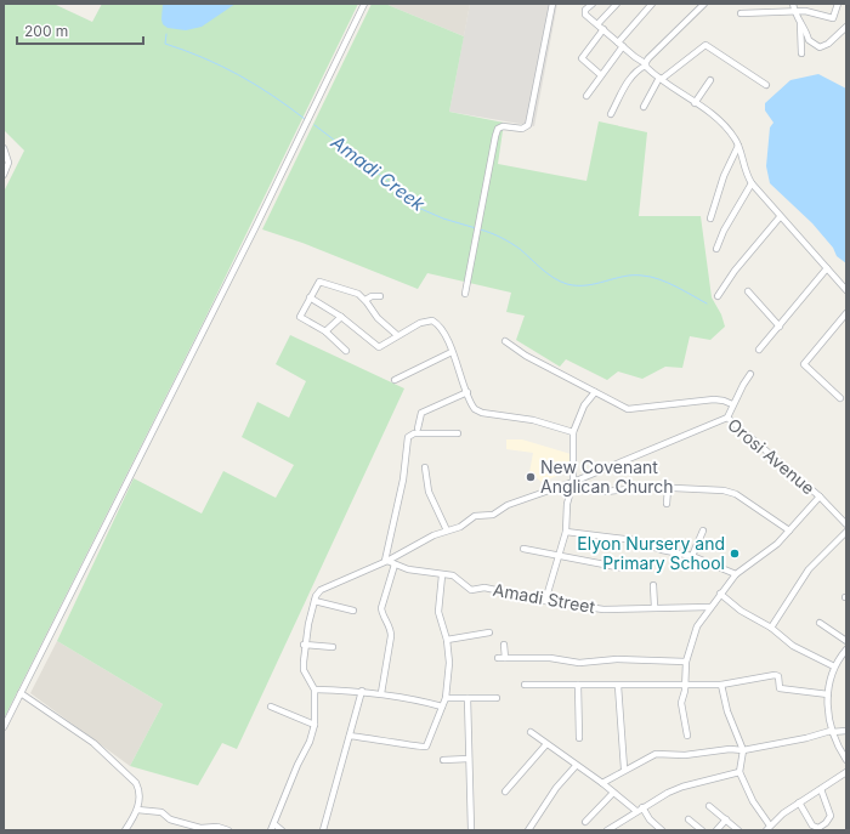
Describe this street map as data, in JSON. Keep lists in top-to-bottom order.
{
  "streets": {
    "street": ["Orosi Avenue", "Amadi Street"]
  },
  "crossings": [
    ["Orosi Avenue", "Amadi Street"]
  ],
  "water": ["Amadi Creek"],
  "places": ["New Covenant Anglican Church", "Elyon Nursery and Primary School"],
  "scale_bar": "200 m"
}
